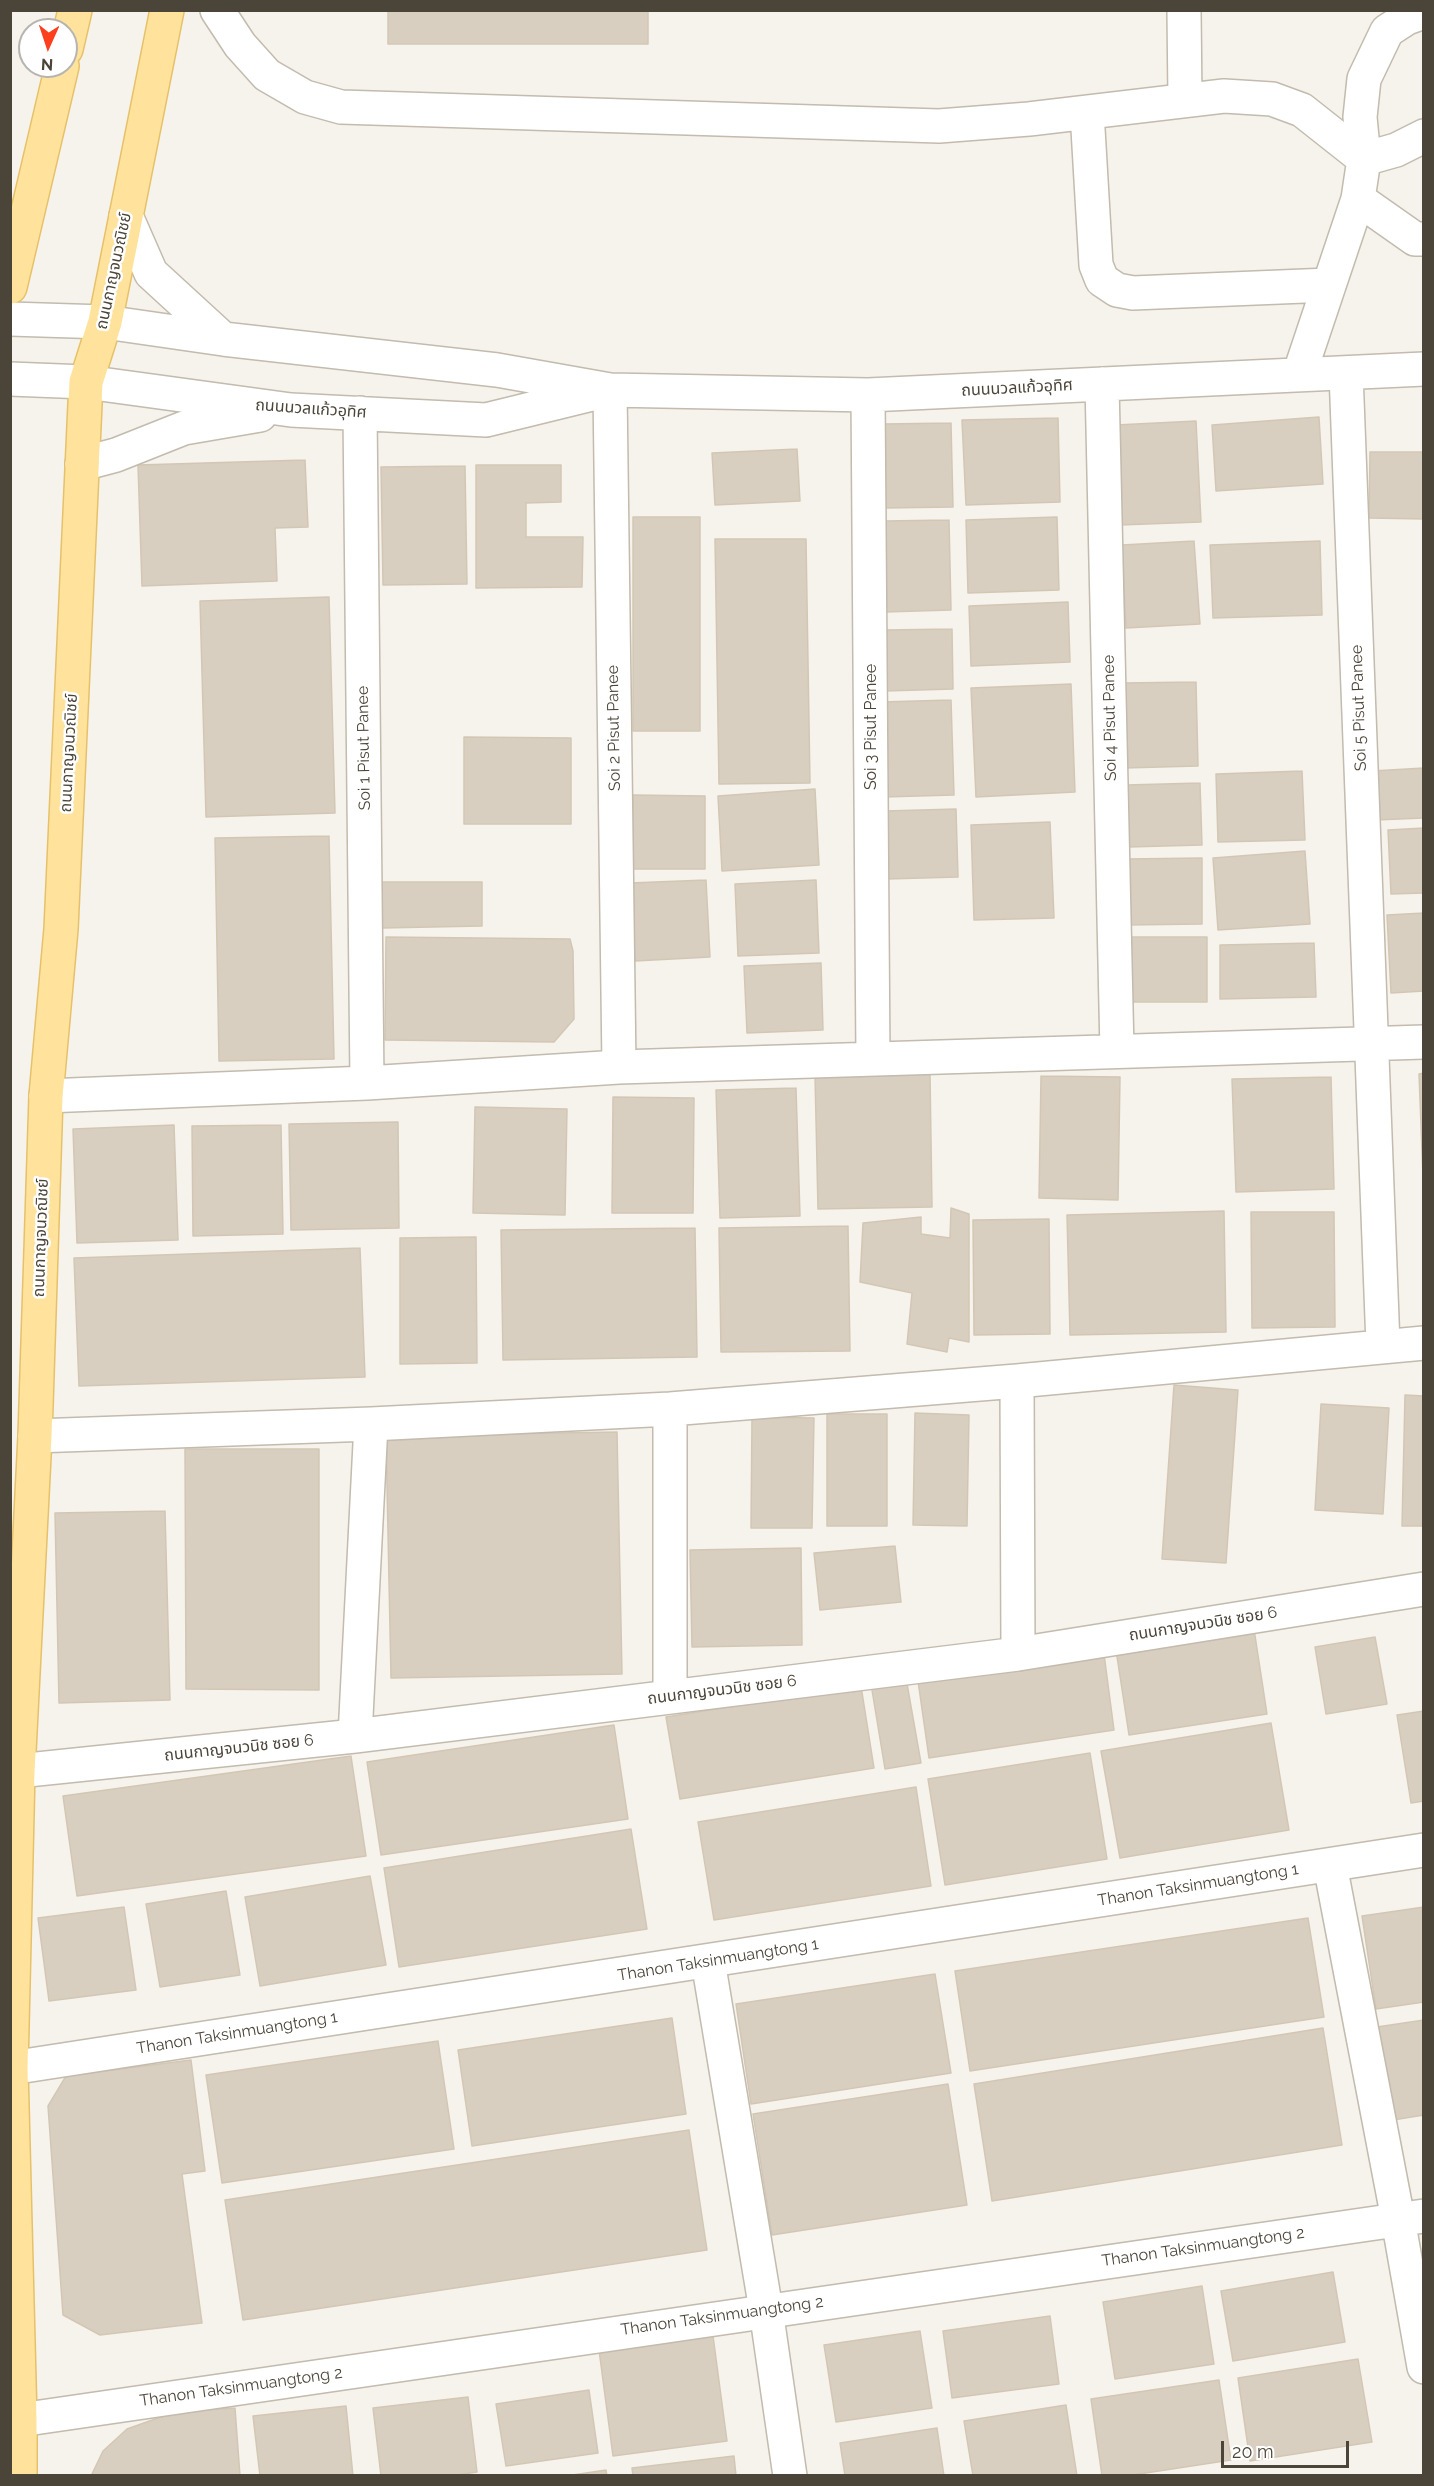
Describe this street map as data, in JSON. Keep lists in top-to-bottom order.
{
  "streets": {
    "main road": ["ถนนกาญจนวณิชย์"],
    "street": [
      "ถนนนวลแก้วอุทิศ",
      "Soi 5 Pisut Panee",
      "Soi 4 Pisut Panee",
      "Soi 3 Pisut Panee",
      "Soi 2 Pisut Panee",
      "Soi 1 Pisut Panee",
      "ถนนกาญจนวนิช ซอย 6",
      "Thanon Taksinmuangtong 1",
      "Thanon Taksinmuangtong 2"
    ]
  },
  "crossings": [
    ["ถนนกาญจนวณิชย์", "ถนนนวลแก้วอุทิศ"],
    ["ถนนกาญจนวณิชย์", "ถนนกาญจนวนิช ซอย 6"],
    ["ถนนกาญจนวณิชย์", "Thanon Taksinmuangtong 1"],
    ["ถนนกาญจนวณิชย์", "Thanon Taksinmuangtong 2"],
    ["ถนนนวลแก้วอุทิศ", "Soi 5 Pisut Panee"],
    ["ถนนนวลแก้วอุทิศ", "Soi 4 Pisut Panee"],
    ["ถนนนวลแก้วอุทิศ", "Soi 3 Pisut Panee"],
    ["ถนนนวลแก้วอุทิศ", "Soi 2 Pisut Panee"],
    ["ถนนนวลแก้วอุทิศ", "Soi 1 Pisut Panee"]
  ],
  "scale_bar": "20 m",
  "north": "bottom"
}
